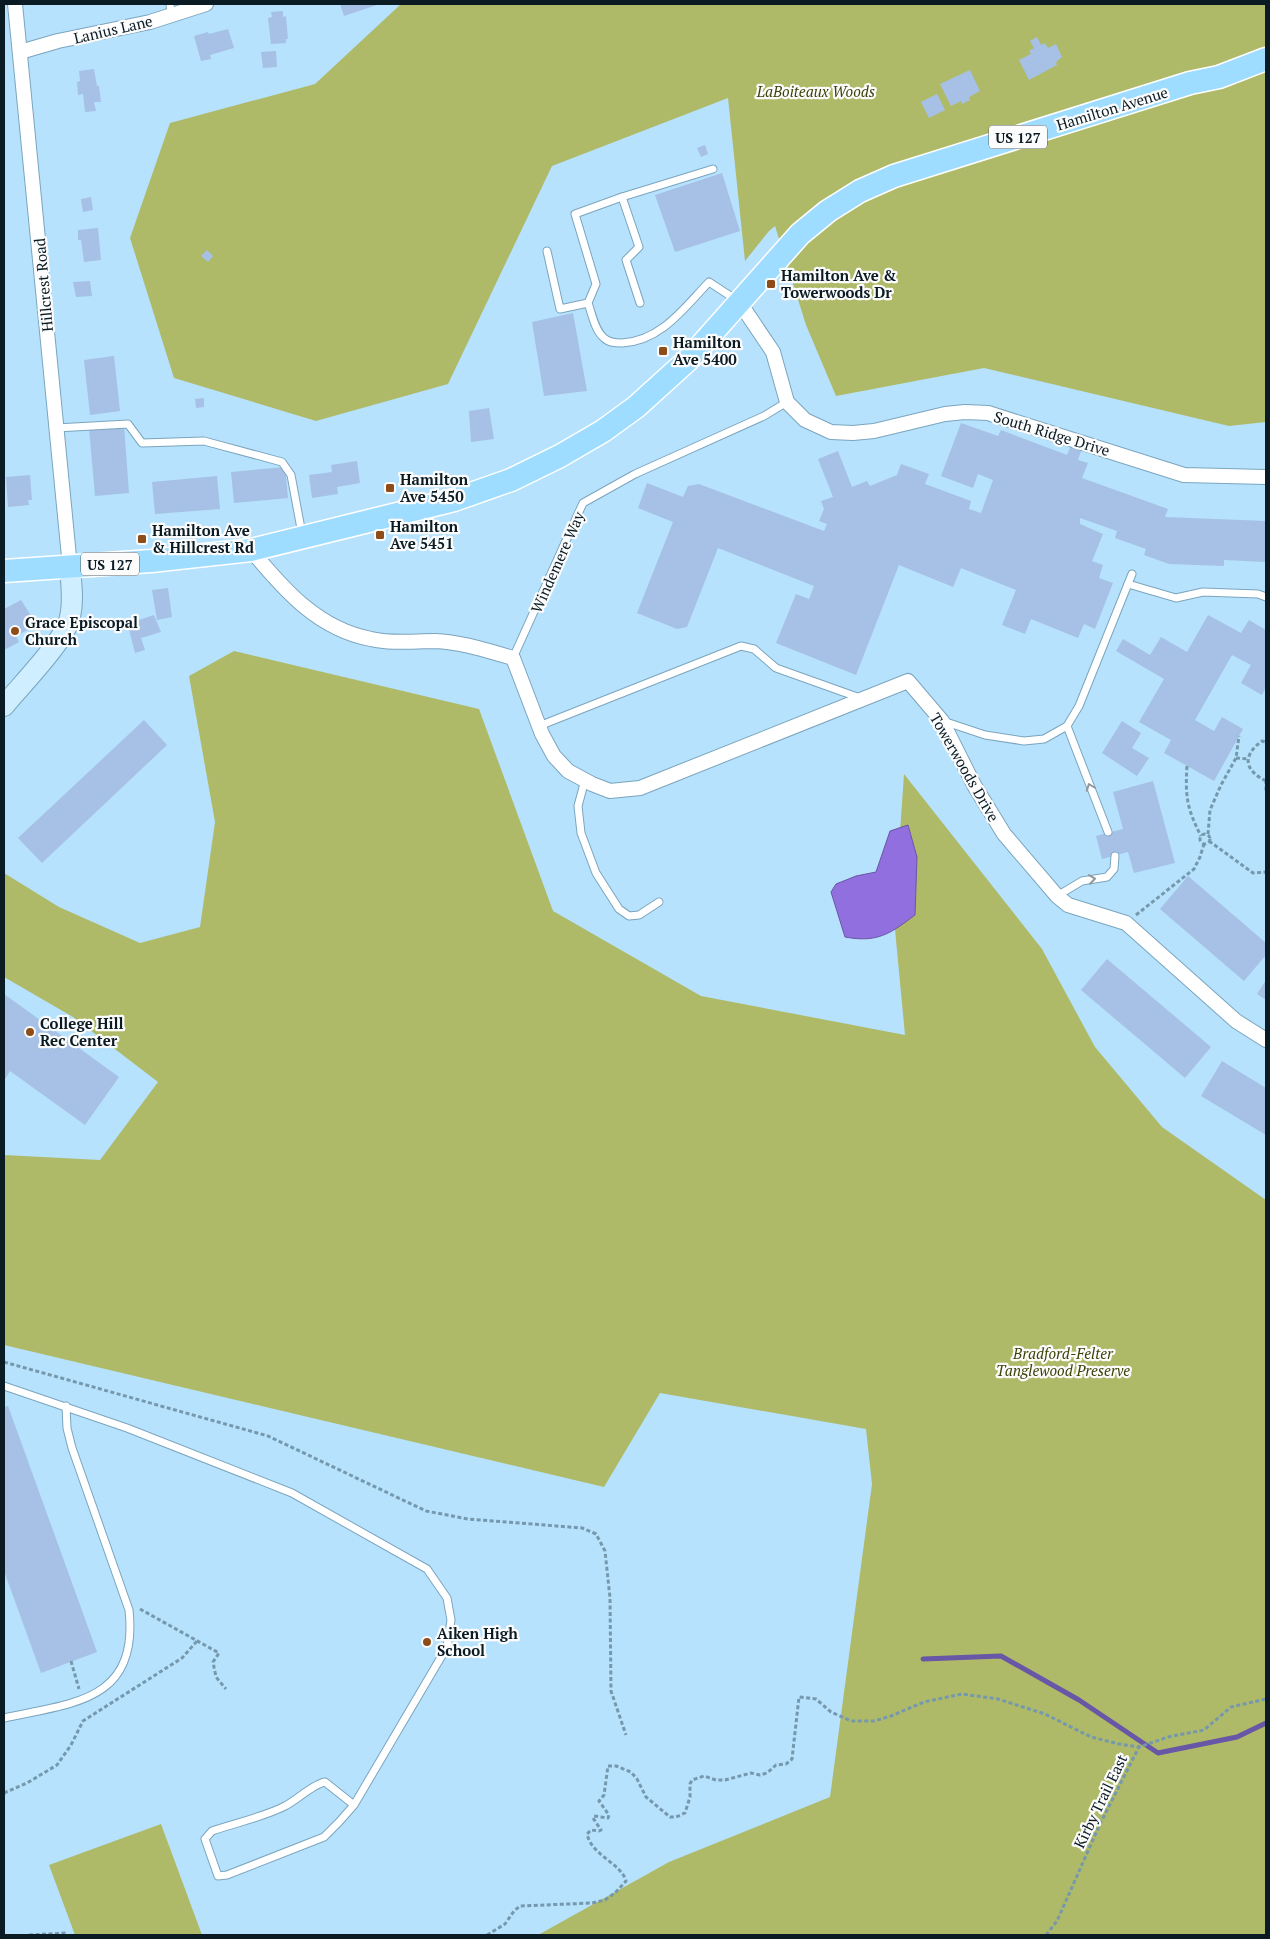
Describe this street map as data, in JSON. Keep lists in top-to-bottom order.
{
  "streets": {
    "main road": ["Hamilton Avenue", "US 127"],
    "street": [
      "Lanius Lane",
      "Hillcrest Road",
      "South Ridge Drive",
      "Towerwoods Drive"
    ],
    "lane": ["Windemere Way"],
    "path": ["Kirby Trail East"]
  },
  "crossings": [
    ["Lanius Lane", "Hillcrest Road"],
    ["Hamilton Avenue", "Hillcrest Road"],
    ["South Ridge Drive", "Windemere Way"],
    ["Windemere Way", "Towerwoods Drive"]
  ],
  "parks": ["LaBoiteaux Woods", "Bradford-Felter Tanglewood Preserve"],
  "places": {
    "transit": [
      "Hamilton Ave & Towerwoods Dr",
      "Hamilton Ave 5400",
      "Hamilton Ave 5450",
      "Hamilton Ave 5451",
      "Hamilton Ave & Hillcrest Rd"
    ],
    "other": ["Grace Episcopal Church", "College Hill Rec Center", "Aiken High School"]
  }
}
